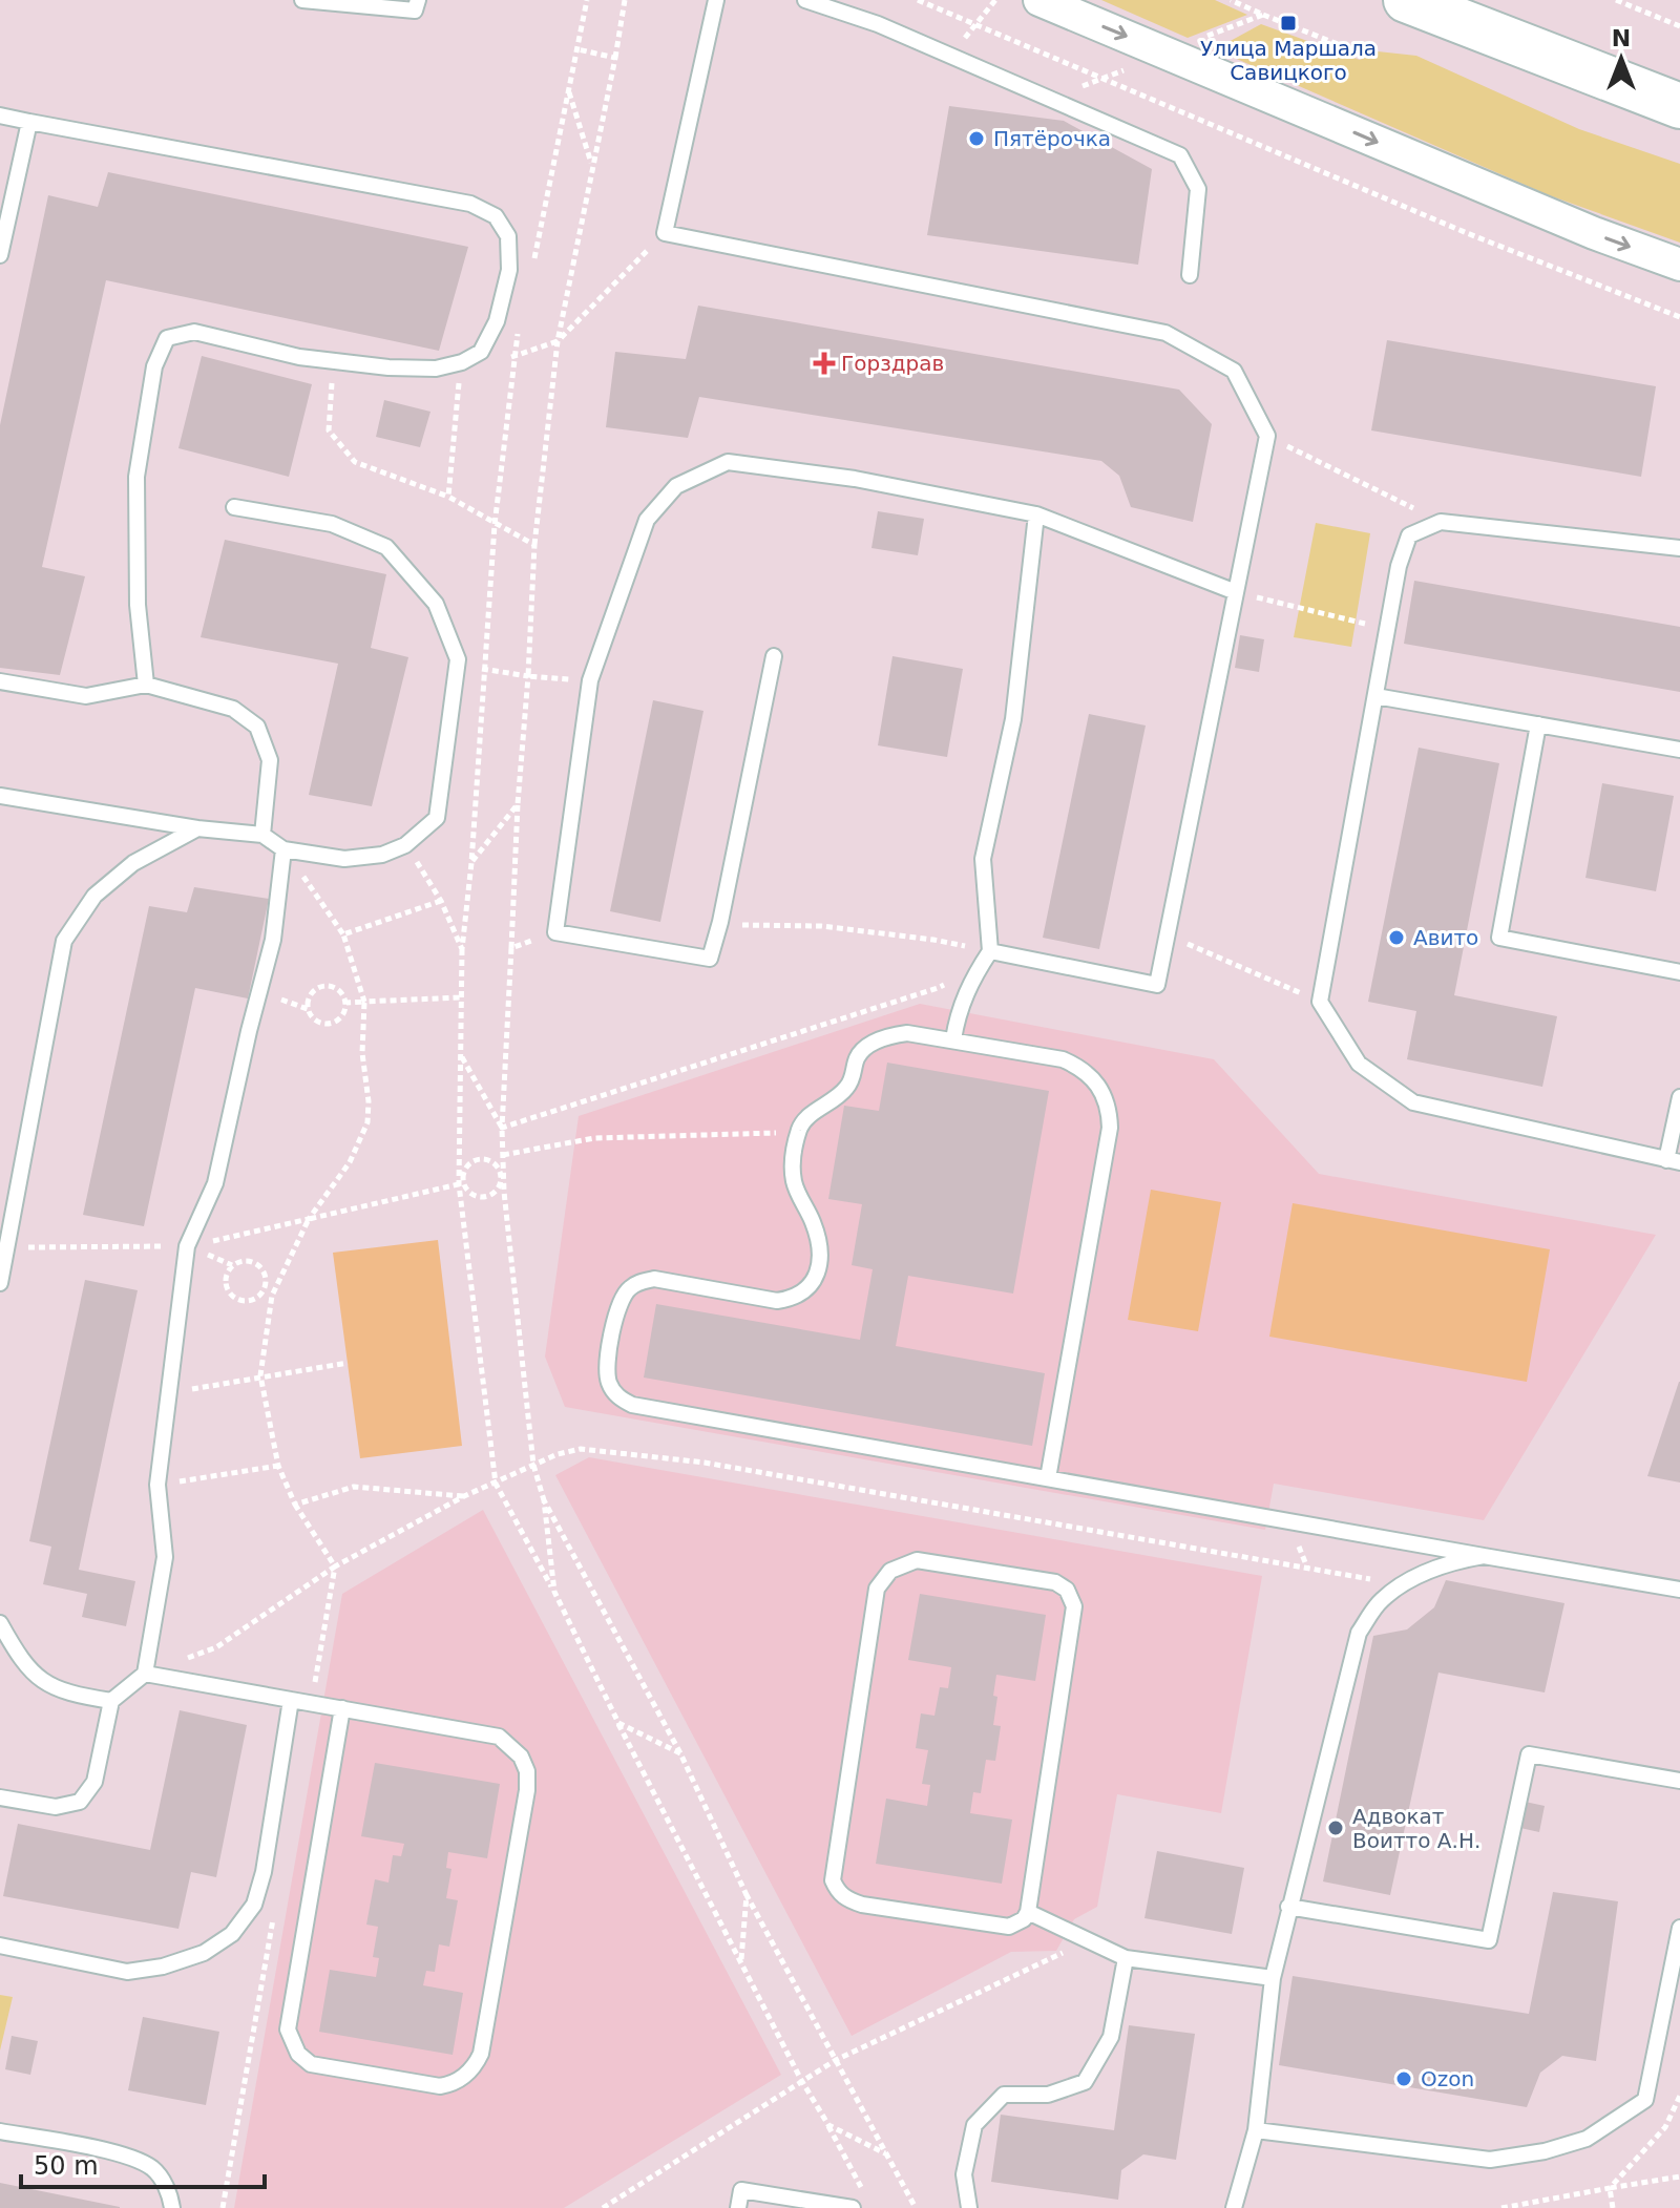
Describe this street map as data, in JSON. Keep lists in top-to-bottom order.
{
  "places": {
    "transit": ["Улица Маршала Савицкого"],
    "other": [
      "Пятёрочка",
      "Авито",
      "Адвокат Воитто А.Н.",
      "Ozon"
    ],
    "health": ["Горздрав"]
  },
  "scale_bar": "50 m",
  "north": "top"
}
